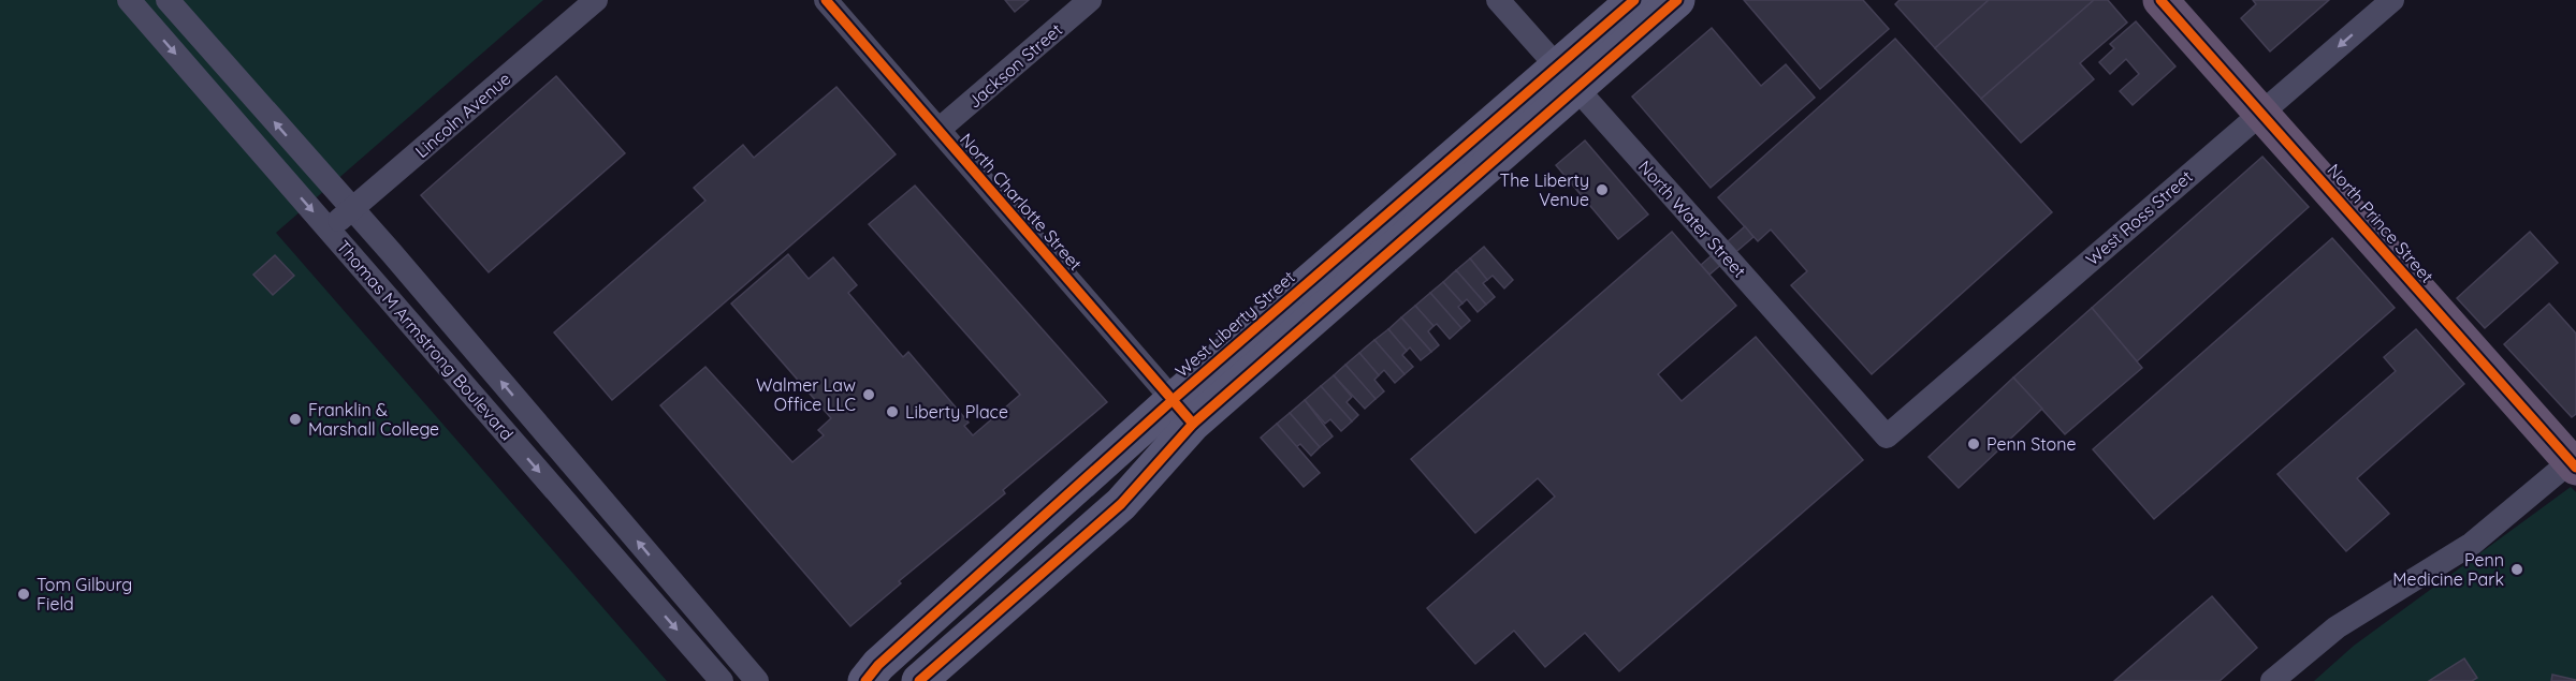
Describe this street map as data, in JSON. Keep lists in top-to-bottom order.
{
  "streets": {
    "highway": ["North Prince Street"],
    "main road": ["West Liberty Street"],
    "street": [
      "Jackson Street",
      "Lincoln Avenue",
      "North Charlotte Street",
      "West Ross Street",
      "North Water Street",
      "Thomas M Armstrong Boulevard"
    ]
  },
  "crossings": [
    ["Jackson Street", "North Charlotte Street"],
    ["Lincoln Avenue", "Thomas M Armstrong Boulevard"],
    ["North Charlotte Street", "West Liberty Street"],
    ["West Ross Street", "North Water Street"],
    ["West Ross Street", "North Prince Street"],
    ["North Water Street", "West Liberty Street"]
  ],
  "places": [
    "The Liberty Venue",
    "Walmer Law Office LLC",
    "Liberty Place",
    "Franklin & Marshall College",
    "Penn Stone",
    "Penn Medicine Park",
    "Tom Gilburg Field"
  ]
}
